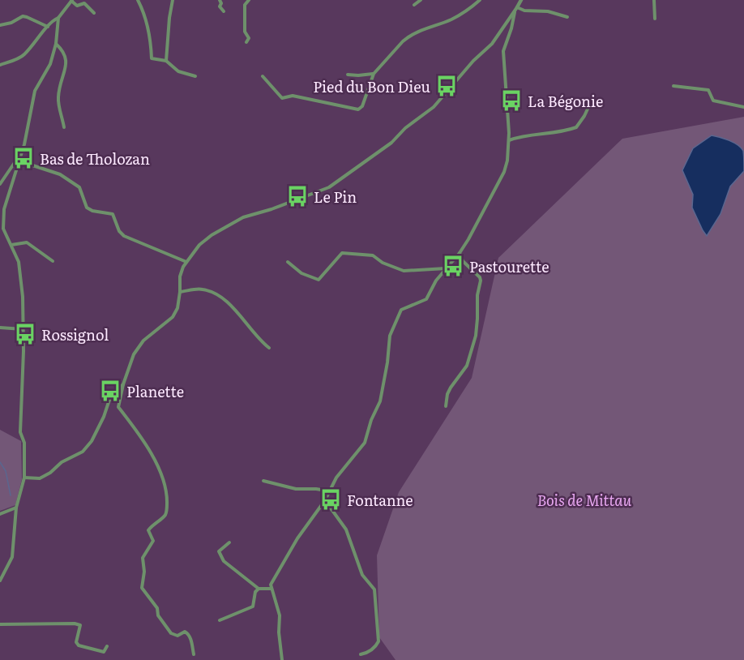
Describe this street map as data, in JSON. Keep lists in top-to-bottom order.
{
  "parks": ["Bois de Mittau"],
  "places": {
    "bus stop": [
      "Pied du Bon Dieu",
      "La Bégonie",
      "Bas de Tholozan",
      "Le Pin",
      "Pastourette",
      "Rossignol",
      "Planette",
      "Fontanne"
    ]
  }
}
